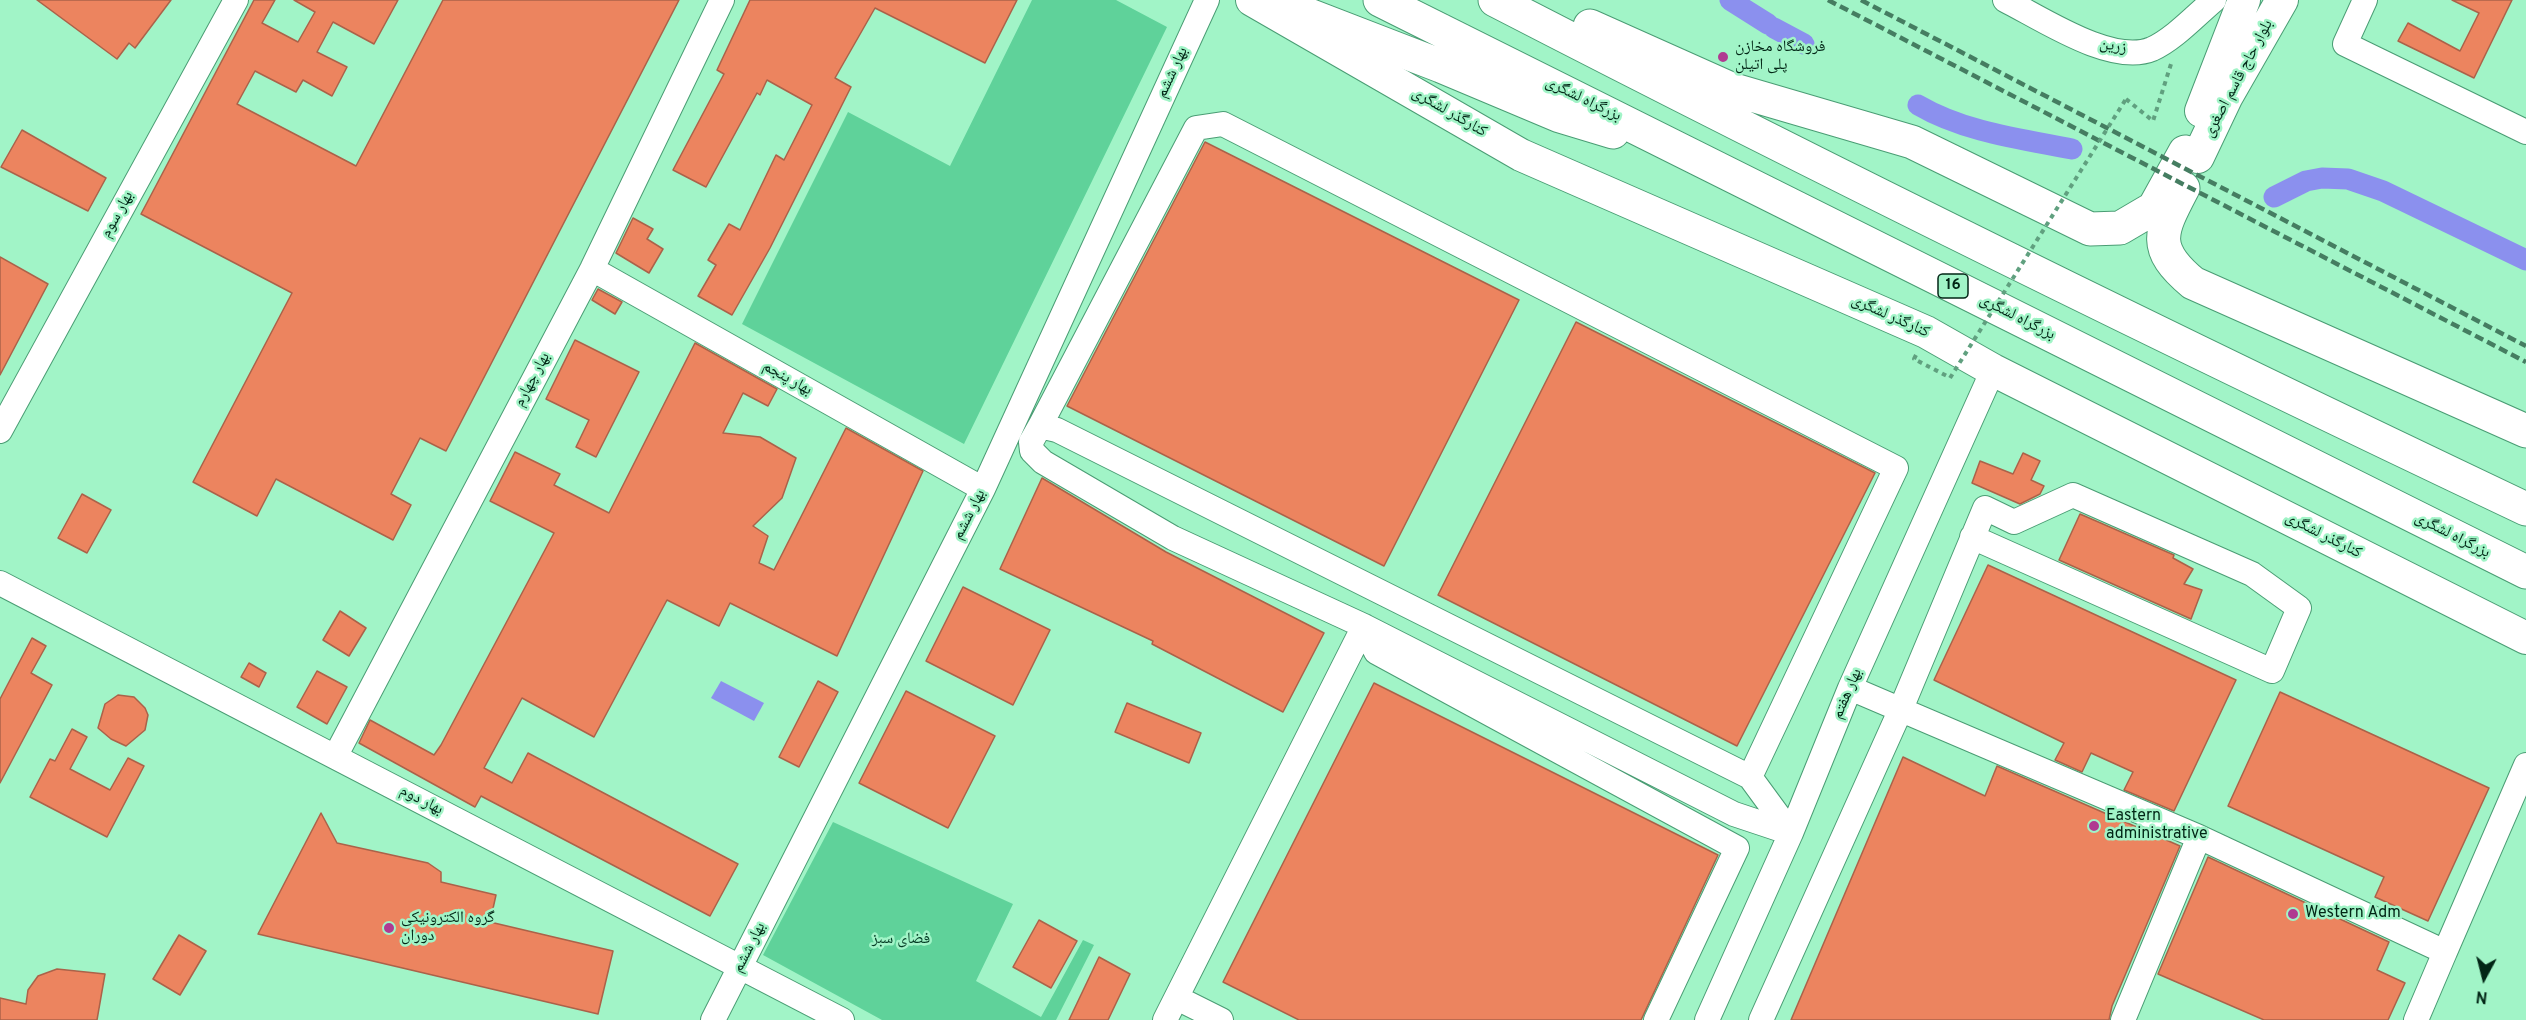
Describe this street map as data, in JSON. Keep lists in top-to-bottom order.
{
  "streets": {
    "highway": ["بزرگراه لشگری", "16"],
    "main road": ["بلوار حاج قاسم اصغری", "کنارگذر لشگری"],
    "street": [
      "زرین",
      "بهار ششم",
      "بهار سوم",
      "بهار پنجم",
      "بهار چهارم",
      "بهار هفتم",
      "بهار دوم"
    ]
  },
  "crossings": [
    ["بهار ششم", "بهار پنجم"],
    ["بهار ششم", "بهار دوم"],
    ["کنارگذر لشگری", "بهار هفتم"],
    ["بهار پنجم", "بهار چهارم"],
    ["بهار چهارم", "بهار دوم"]
  ],
  "parks": ["فضای سبز"],
  "places": [
    "فروشگاه مخازن پلی اتیلن",
    "Eastern administrative",
    "Western Adm",
    "گروه الکترونیکی دوران"
  ],
  "north": "bottom"
}
